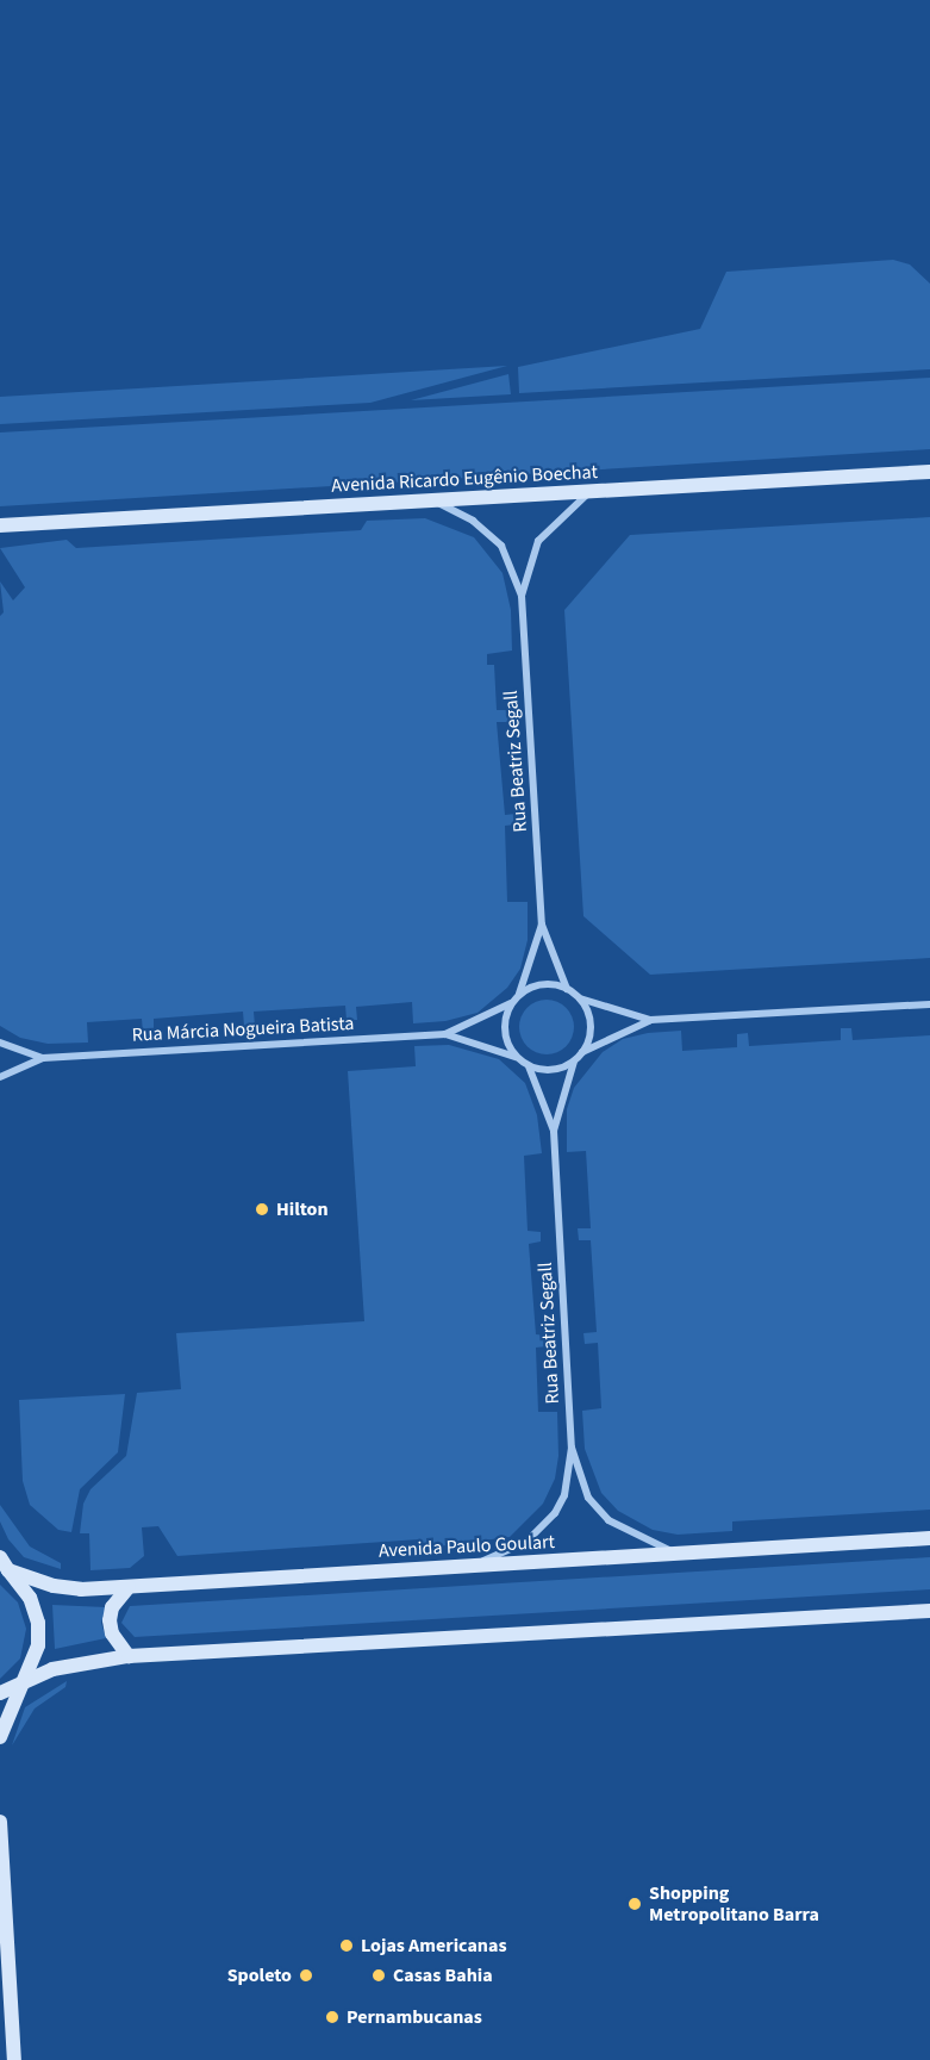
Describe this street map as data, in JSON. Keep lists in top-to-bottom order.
{
  "streets": {
    "street": [
      "Avenida Ricardo Eugênio Boechat",
      "Rua Beatriz Segall",
      "Rua Márcia Nogueira Batista",
      "Avenida Paulo Goulart"
    ]
  },
  "crossings": [
    ["Avenida Ricardo Eugênio Boechat", "Rua Beatriz Segall"],
    ["Rua Beatriz Segall", "Rua Márcia Nogueira Batista"],
    ["Rua Beatriz Segall", "Avenida Paulo Goulart"]
  ],
  "places": [
    "Hilton",
    "Shopping Metropolitano Barra",
    "Lojas Americanas",
    "Spoleto",
    "Casas Bahia",
    "Pernambucanas"
  ]
}
